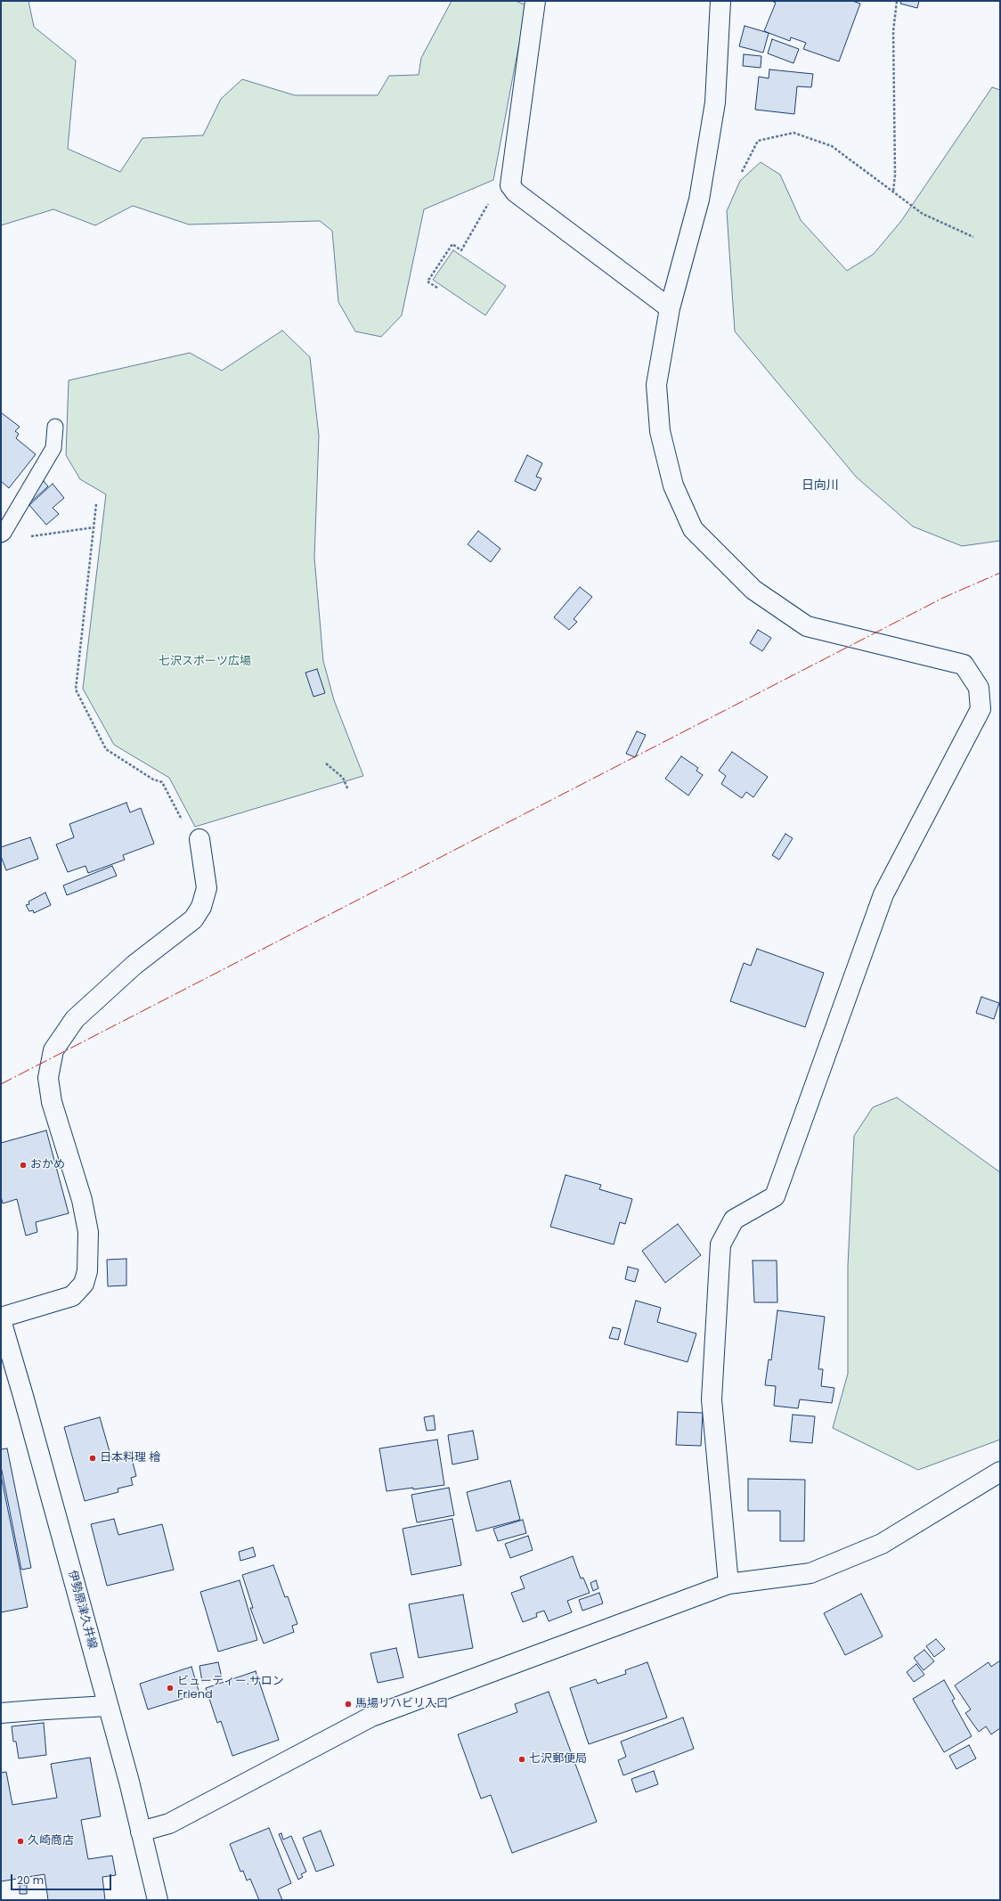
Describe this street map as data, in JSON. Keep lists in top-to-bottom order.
{
  "streets": {
    "street": ["伊勢原津久井線"]
  },
  "districts": ["日向川"],
  "parks": ["七沢スポーツ広場"],
  "places": [
    "おかめ",
    "日本料理 檜",
    "ビューティー.サロン Friend",
    "馬場リハビリ入口",
    "七沢郵便局",
    "久崎商店"
  ],
  "scale_bar": "20 m"
}
